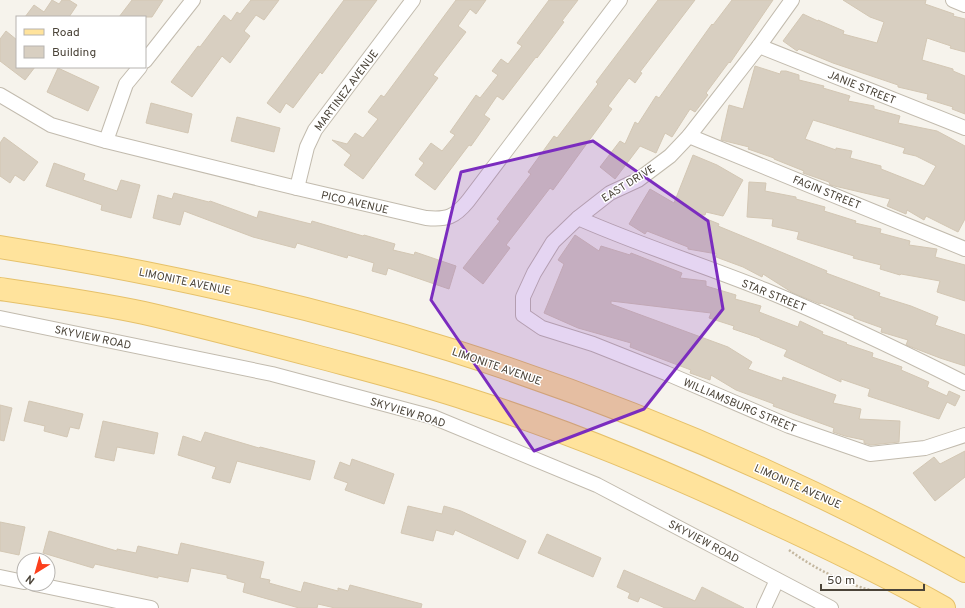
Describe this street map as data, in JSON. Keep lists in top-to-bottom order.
{
  "streets": {
    "main road": ["LIMONITE AVENUE"],
    "street": [
      "JANIE STREET",
      "MARTINEZ AVENUE",
      "EAST DRIVE",
      "FAGIN STREET",
      "PICO AVENUE",
      "STAR STREET",
      "SKYVIEW ROAD",
      "WILLIAMSBURG STREET"
    ]
  },
  "crossings": [
    ["JANIE STREET", "EAST DRIVE"],
    ["MARTINEZ AVENUE", "PICO AVENUE"],
    ["EAST DRIVE", "FAGIN STREET"],
    ["EAST DRIVE", "STAR STREET"],
    ["EAST DRIVE", "WILLIAMSBURG STREET"]
  ],
  "legend": ["Road", "Building"],
  "scale_bar": "50 m",
  "north": "bottom left"
}
